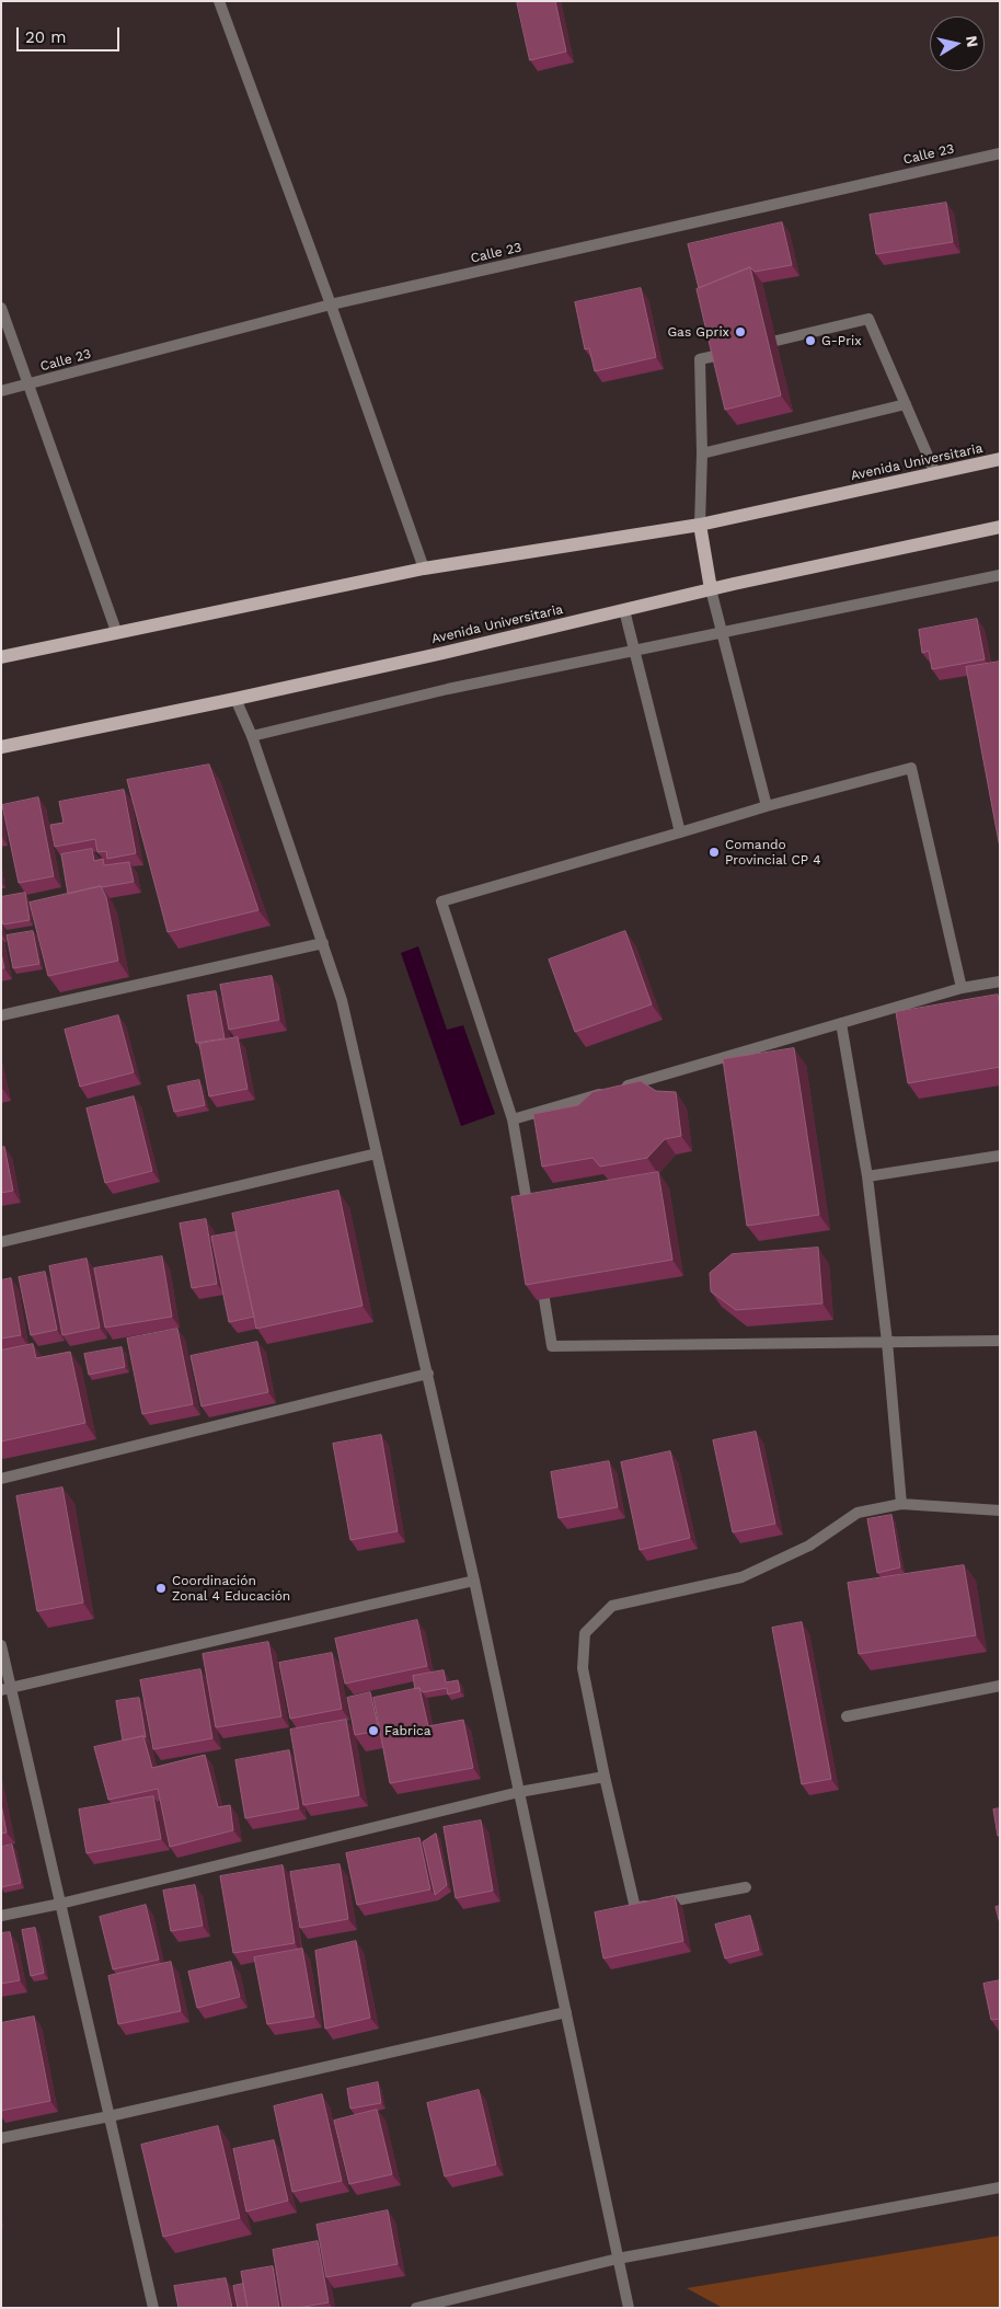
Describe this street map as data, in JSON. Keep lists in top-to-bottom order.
{
  "streets": {
    "main road": ["Avenida Universitaria"],
    "street": ["Calle 23"]
  },
  "places": [
    "Gas Gprix",
    "G-Prix",
    "Comando Provincial CP 4",
    "Coordinación Zonal 4 Educación",
    "Fabrica"
  ],
  "scale_bar": "20 m",
  "north": "right"
}
